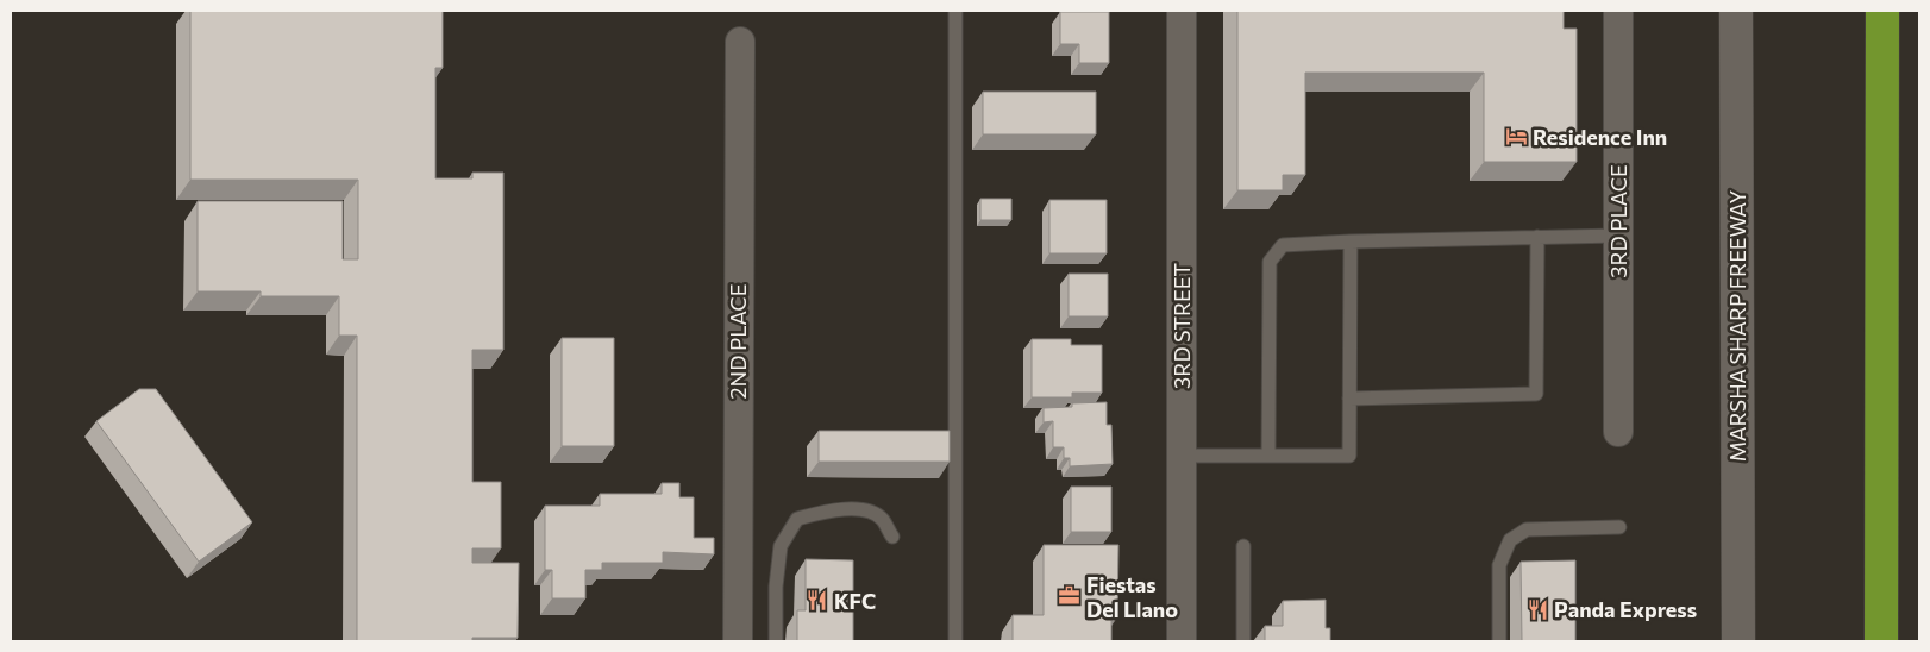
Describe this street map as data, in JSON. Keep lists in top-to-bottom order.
{
  "streets": {
    "main road": ["MARSHA SHARP FREEWAY"],
    "street": ["3RD PLACE", "3RD STREET", "2ND PLACE"]
  },
  "places": {
    "hotel": ["Residence Inn"],
    "office": ["Fiestas Del Llano"],
    "restaurant": ["KFC", "Panda Express"]
  }
}
